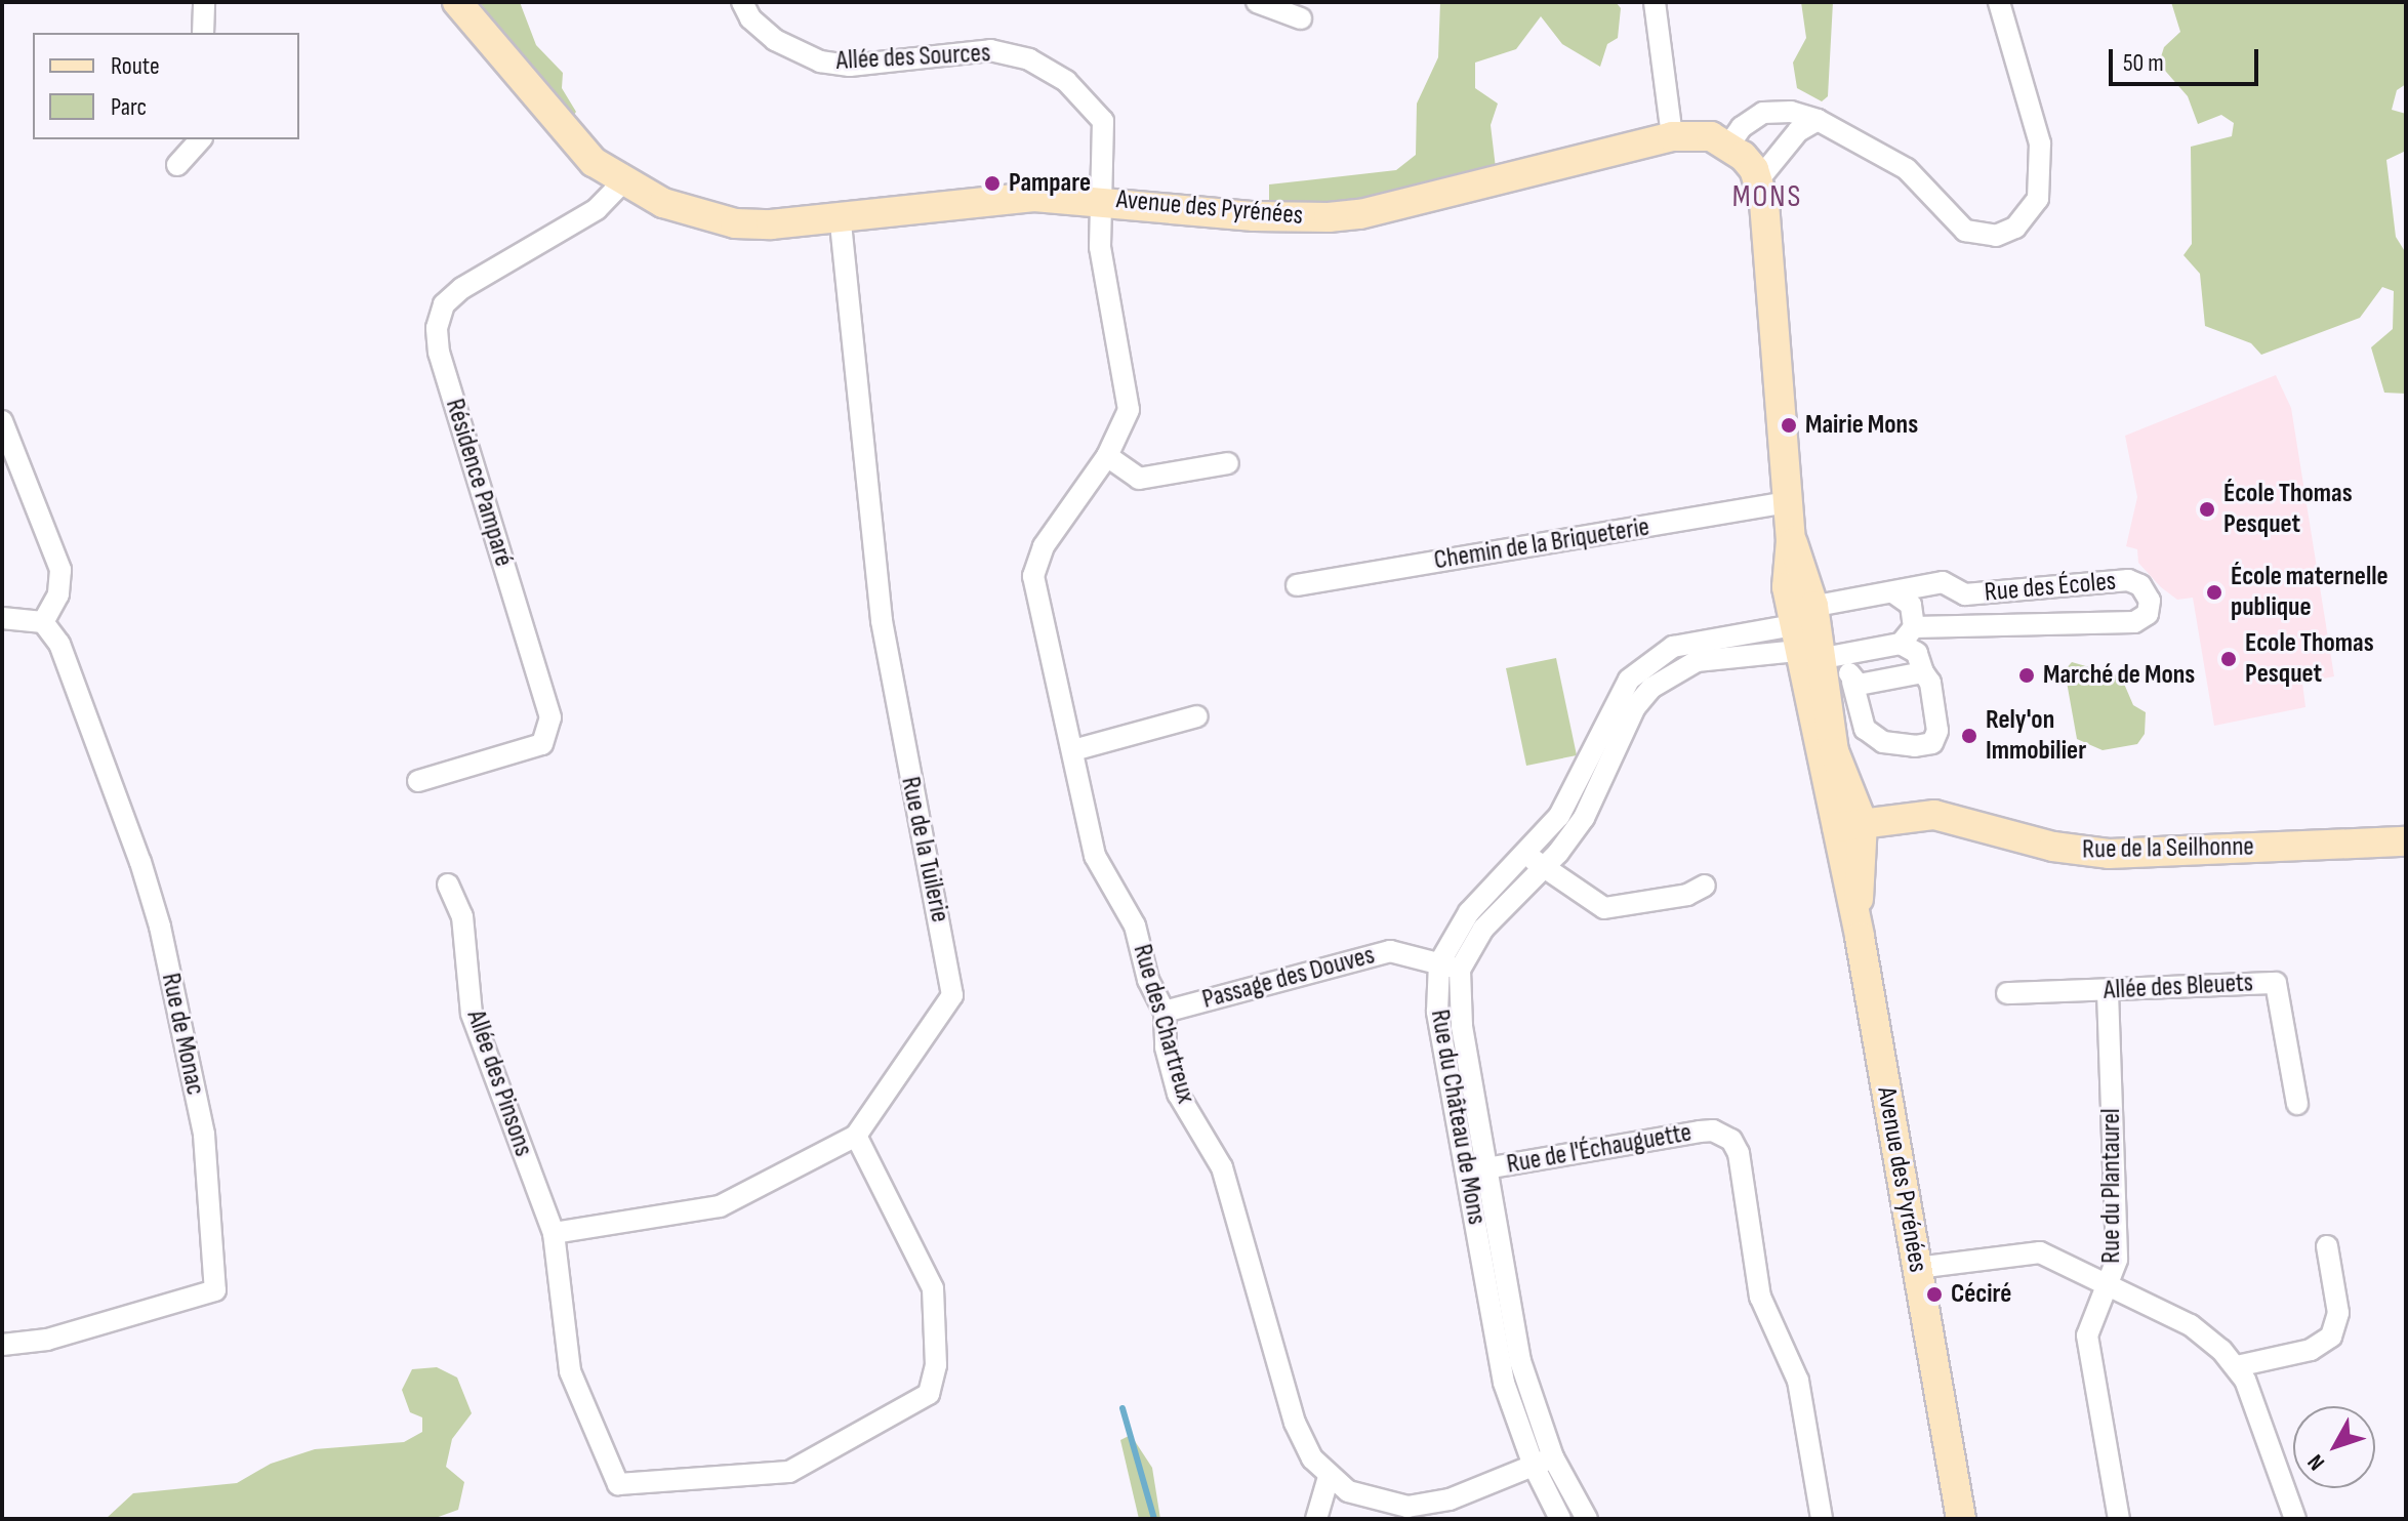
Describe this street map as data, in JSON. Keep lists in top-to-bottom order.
{
  "streets": {
    "street": [
      "Allée des Sources",
      "Avenue des Pyrénées",
      "Résidence Pamparé",
      "Chemin de la Briqueterie",
      "Rue des Écoles",
      "Rue de la Seilhonne",
      "Rue de la Tuilerie",
      "Passage des Douves",
      "Allée des Bleuets",
      "Rue des Chartreux",
      "Rue de Monac",
      "Allée des Pinsons",
      "Rue du Château de Mons",
      "Rue de l'Échauguette",
      "Rue du Plantaurel"
    ]
  },
  "crossings": [
    ["Allée des Sources", "Avenue des Pyrénées"],
    ["Allée des Sources", "Rue des Chartreux"],
    ["Avenue des Pyrénées", "Résidence Pamparé"],
    ["Avenue des Pyrénées", "Chemin de la Briqueterie"],
    ["Avenue des Pyrénées", "Rue de la Seilhonne"],
    ["Avenue des Pyrénées", "Rue de la Tuilerie"],
    ["Avenue des Pyrénées", "Rue des Chartreux"],
    ["Avenue des Pyrénées", "Rue du Château de Mons"],
    ["Rue de la Tuilerie", "Allée des Pinsons"],
    ["Passage des Douves", "Rue des Chartreux"],
    ["Passage des Douves", "Rue du Château de Mons"],
    ["Allée des Bleuets", "Rue du Plantaurel"],
    ["Rue des Chartreux", "Rue du Château de Mons"],
    ["Rue du Château de Mons", "Rue de l'Échauguette"]
  ],
  "districts": ["MONS"],
  "places": [
    "Pampare",
    "Mairie Mons",
    "École Thomas Pesquet",
    "École maternelle publique",
    "Ecole Thomas Pesquet",
    "Marché de Mons",
    "Rely'on Immobilier",
    "Céciré"
  ],
  "legend": ["Route", "Parc"],
  "scale_bar": "50 m",
  "north": "bottom left"
}
